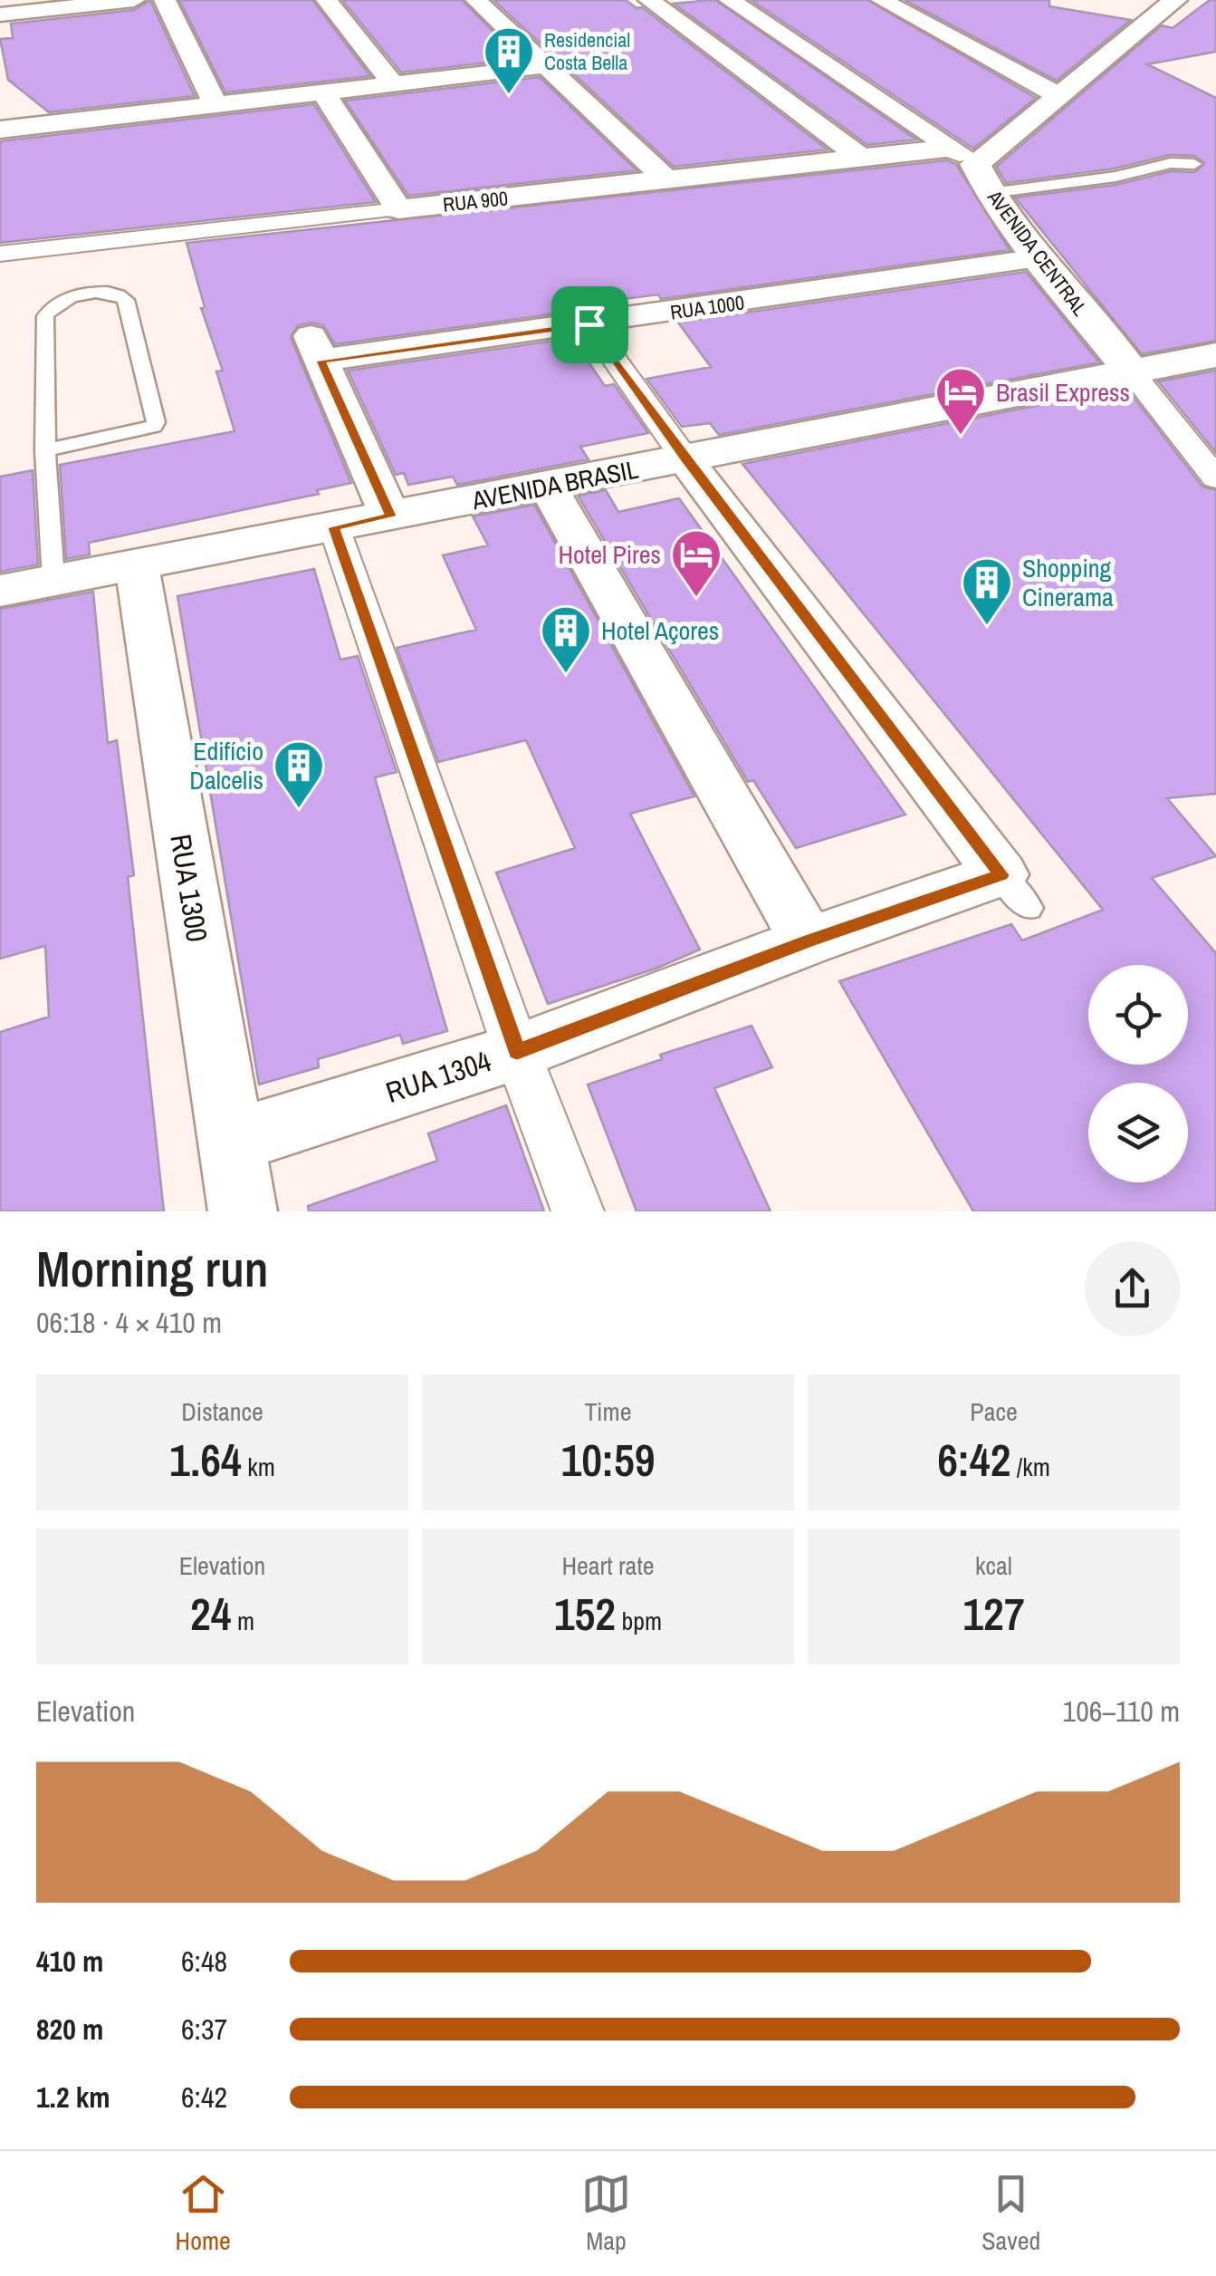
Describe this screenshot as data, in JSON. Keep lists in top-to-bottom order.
{
  "streets": {
    "main road": ["AVENIDA CENTRAL", "AVENIDA BRASIL"],
    "street": [
      "RUA 900",
      "RUA 1000",
      "RUA 1300",
      "RUA 1304"
    ]
  },
  "crossings": [
    ["RUA 900", "AVENIDA CENTRAL"],
    ["AVENIDA CENTRAL", "RUA 1000"],
    ["AVENIDA CENTRAL", "AVENIDA BRASIL"],
    ["RUA 1000", "AVENIDA BRASIL"],
    ["AVENIDA BRASIL", "RUA 1300"],
    ["AVENIDA BRASIL", "RUA 1304"],
    ["RUA 1300", "RUA 1304"]
  ],
  "places": {
    "building": [
      "Residencial Costa Bella",
      "Shopping Cinerama",
      "Hotel Açores",
      "Edifício Dalcelis"
    ],
    "hotel": ["Brasil Express", "Hotel Pires"]
  },
  "page": {
    "heading": ["Morning run", "06:18 · 4 × 410 m"],
    "stats": [
      ["Distance", "1.64 km"],
      ["Time", "10:59"],
      ["Pace", "6:42 /km"],
      ["Elevation", "24 m"],
      ["Heart rate", "152 bpm"],
      ["kcal", "127"]
    ],
    "chart": ["Elevation", "106–110 m"],
    "list": [
      {
        "name": "410 m",
        "note": "6:48"
      },
      {
        "name": "820 m",
        "note": "6:37"
      },
      {
        "name": "1.2 km",
        "note": "6:42"
      }
    ],
    "tabs": ["Home", "Map", "Saved"]
  }
}
